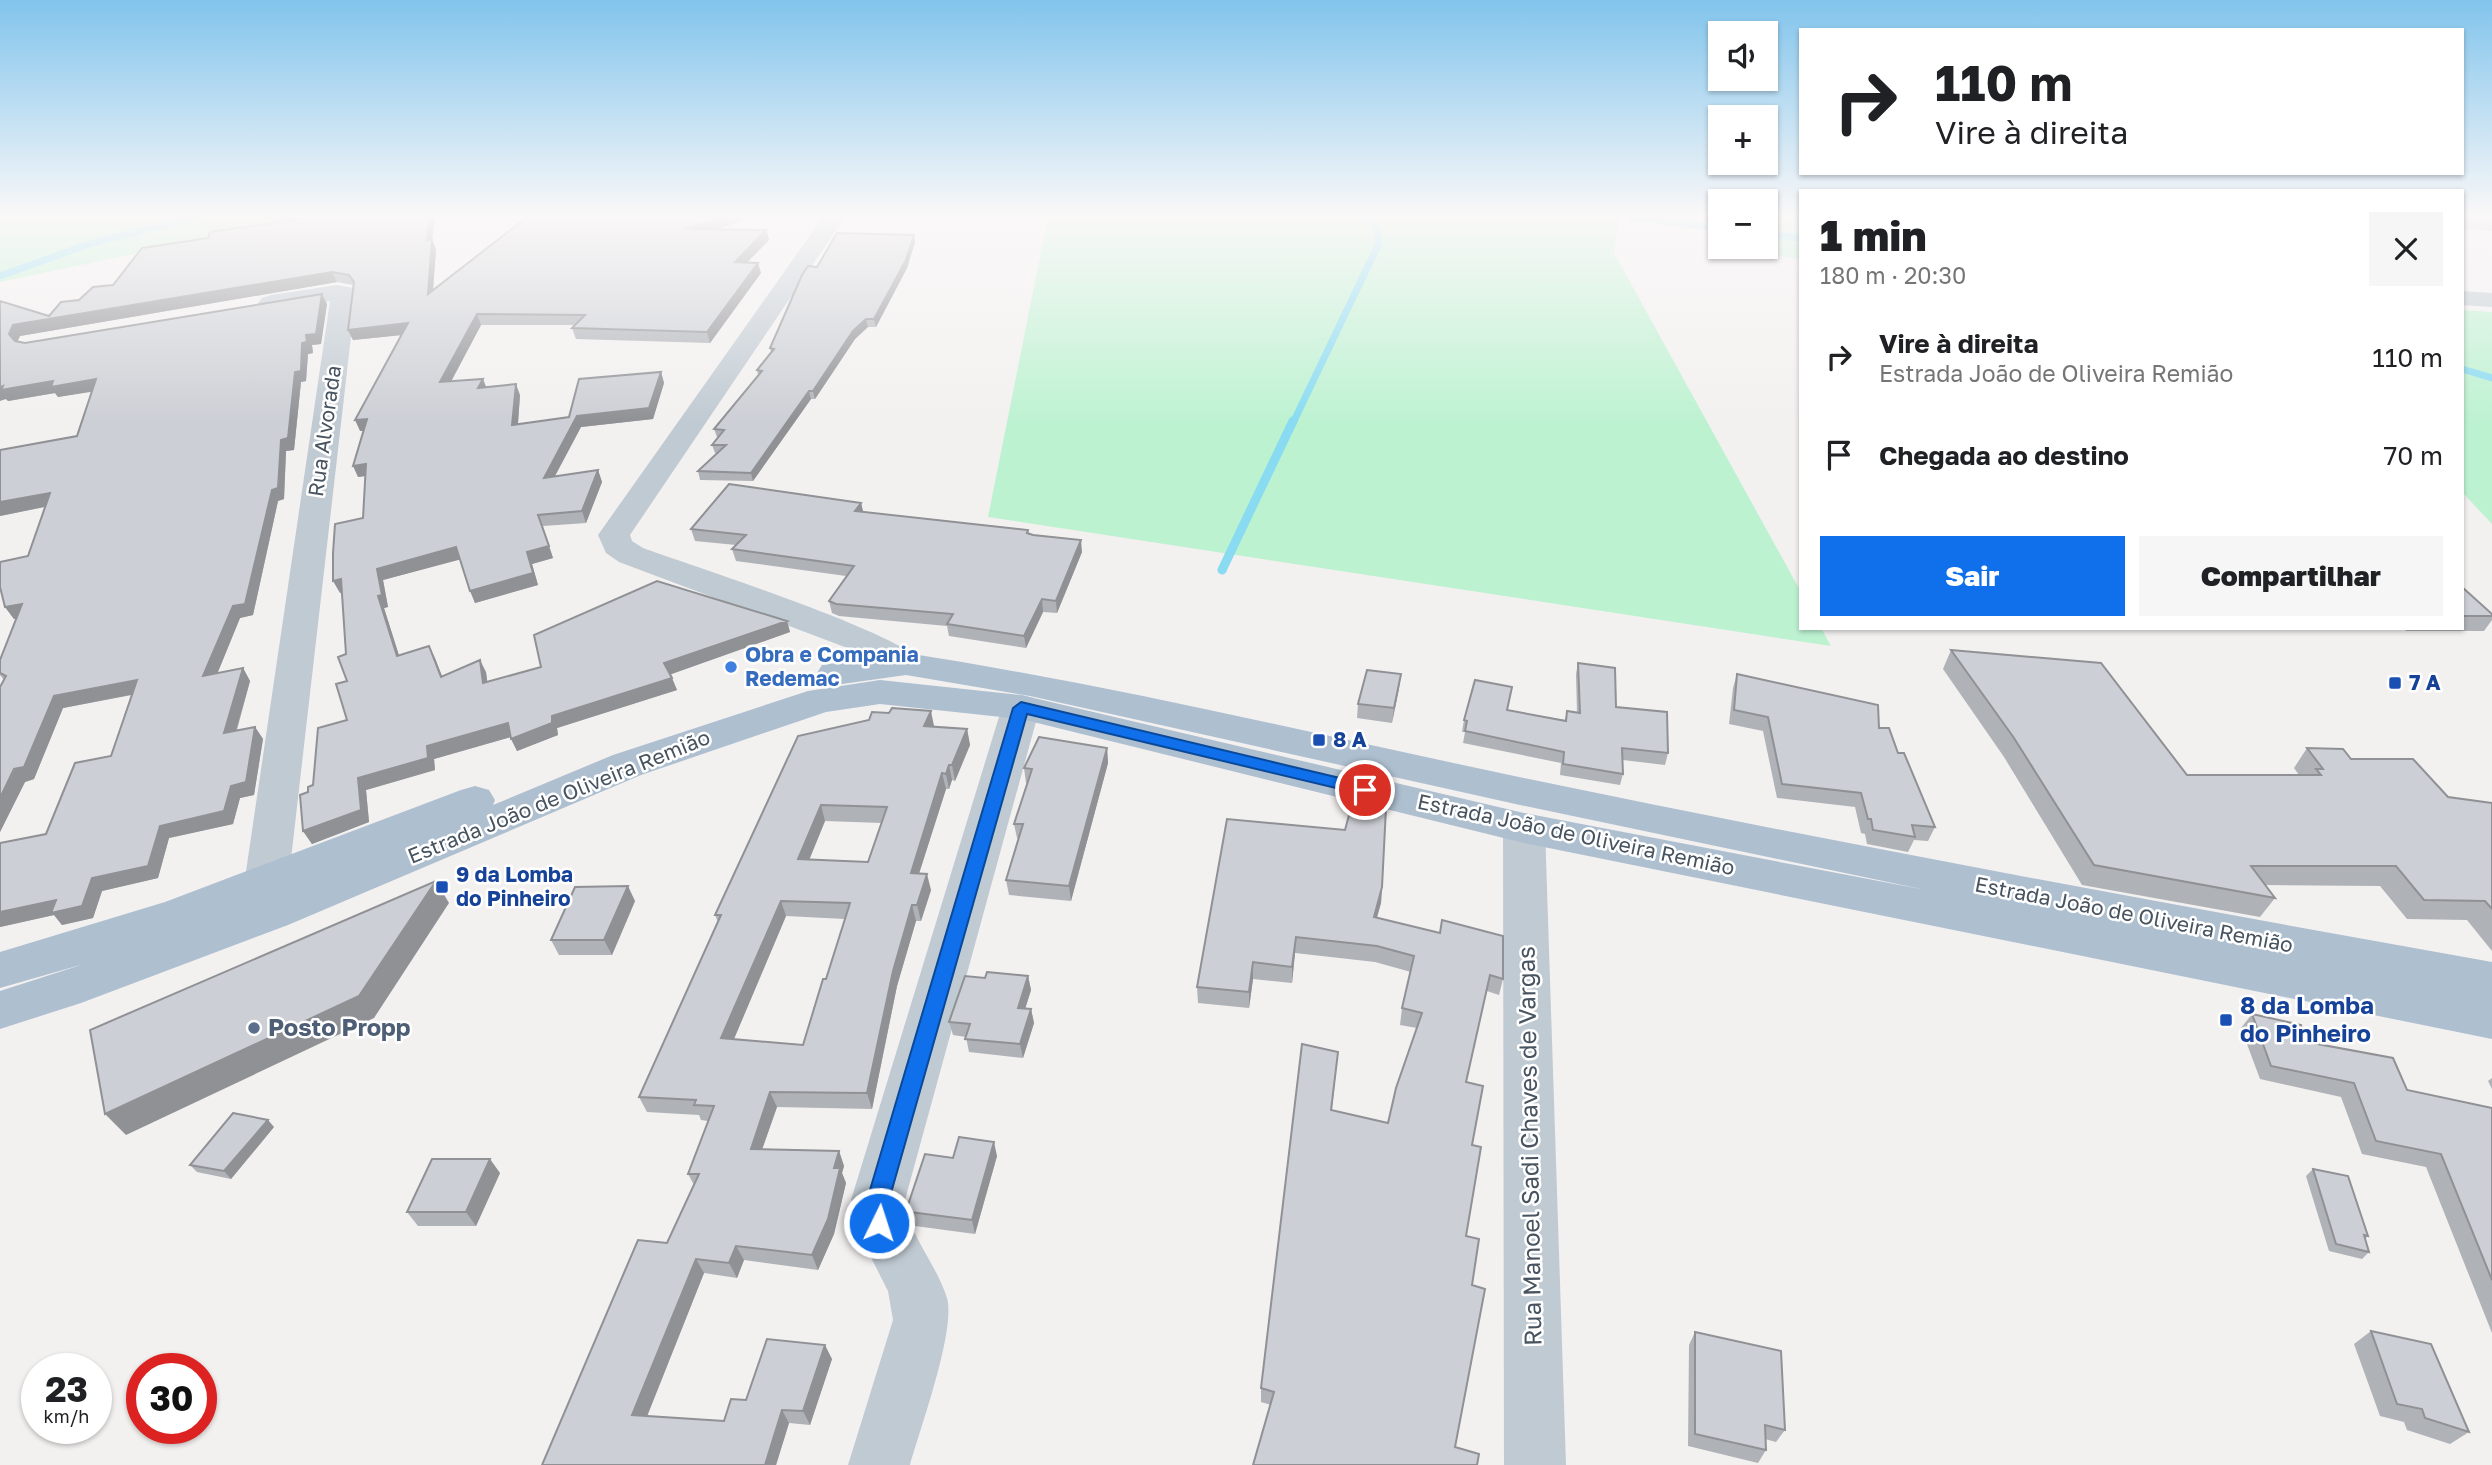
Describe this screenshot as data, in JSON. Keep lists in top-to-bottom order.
{
  "streets": {
    "main road": ["Estrada João de Oliveira Remião"],
    "street": ["Rua Alvorada", "Rua Manoel Sadi Chaves de Vargas"]
  },
  "crossings": [
    ["Rua Alvorada", "Estrada João de Oliveira Remião"],
    ["Estrada João de Oliveira Remião", "Rua Manoel Sadi Chaves de Vargas"]
  ],
  "places": {
    "other": ["Obra e Compania Redemac", "Posto Propp"],
    "transit": [
      "7 A",
      "8 A",
      "9 da Lomba do Pinheiro",
      "8 da Lomba do Pinheiro"
    ]
  },
  "page": {
    "map_buttons": ["+", "−"],
    "turn": ["110 m", "Vire à direita"],
    "heading": ["1 min", "180 m · 20:30"],
    "list": [
      {
        "name": "Vire à direita",
        "note": "Estrada João de Oliveira Remião",
        "value": "110 m"
      },
      {
        "name": "Chegada ao destino",
        "value": "70 m"
      }
    ],
    "buttons": ["Sair", "Compartilhar"],
    "speed": "23 km/h",
    "limit": "30"
  }
}
